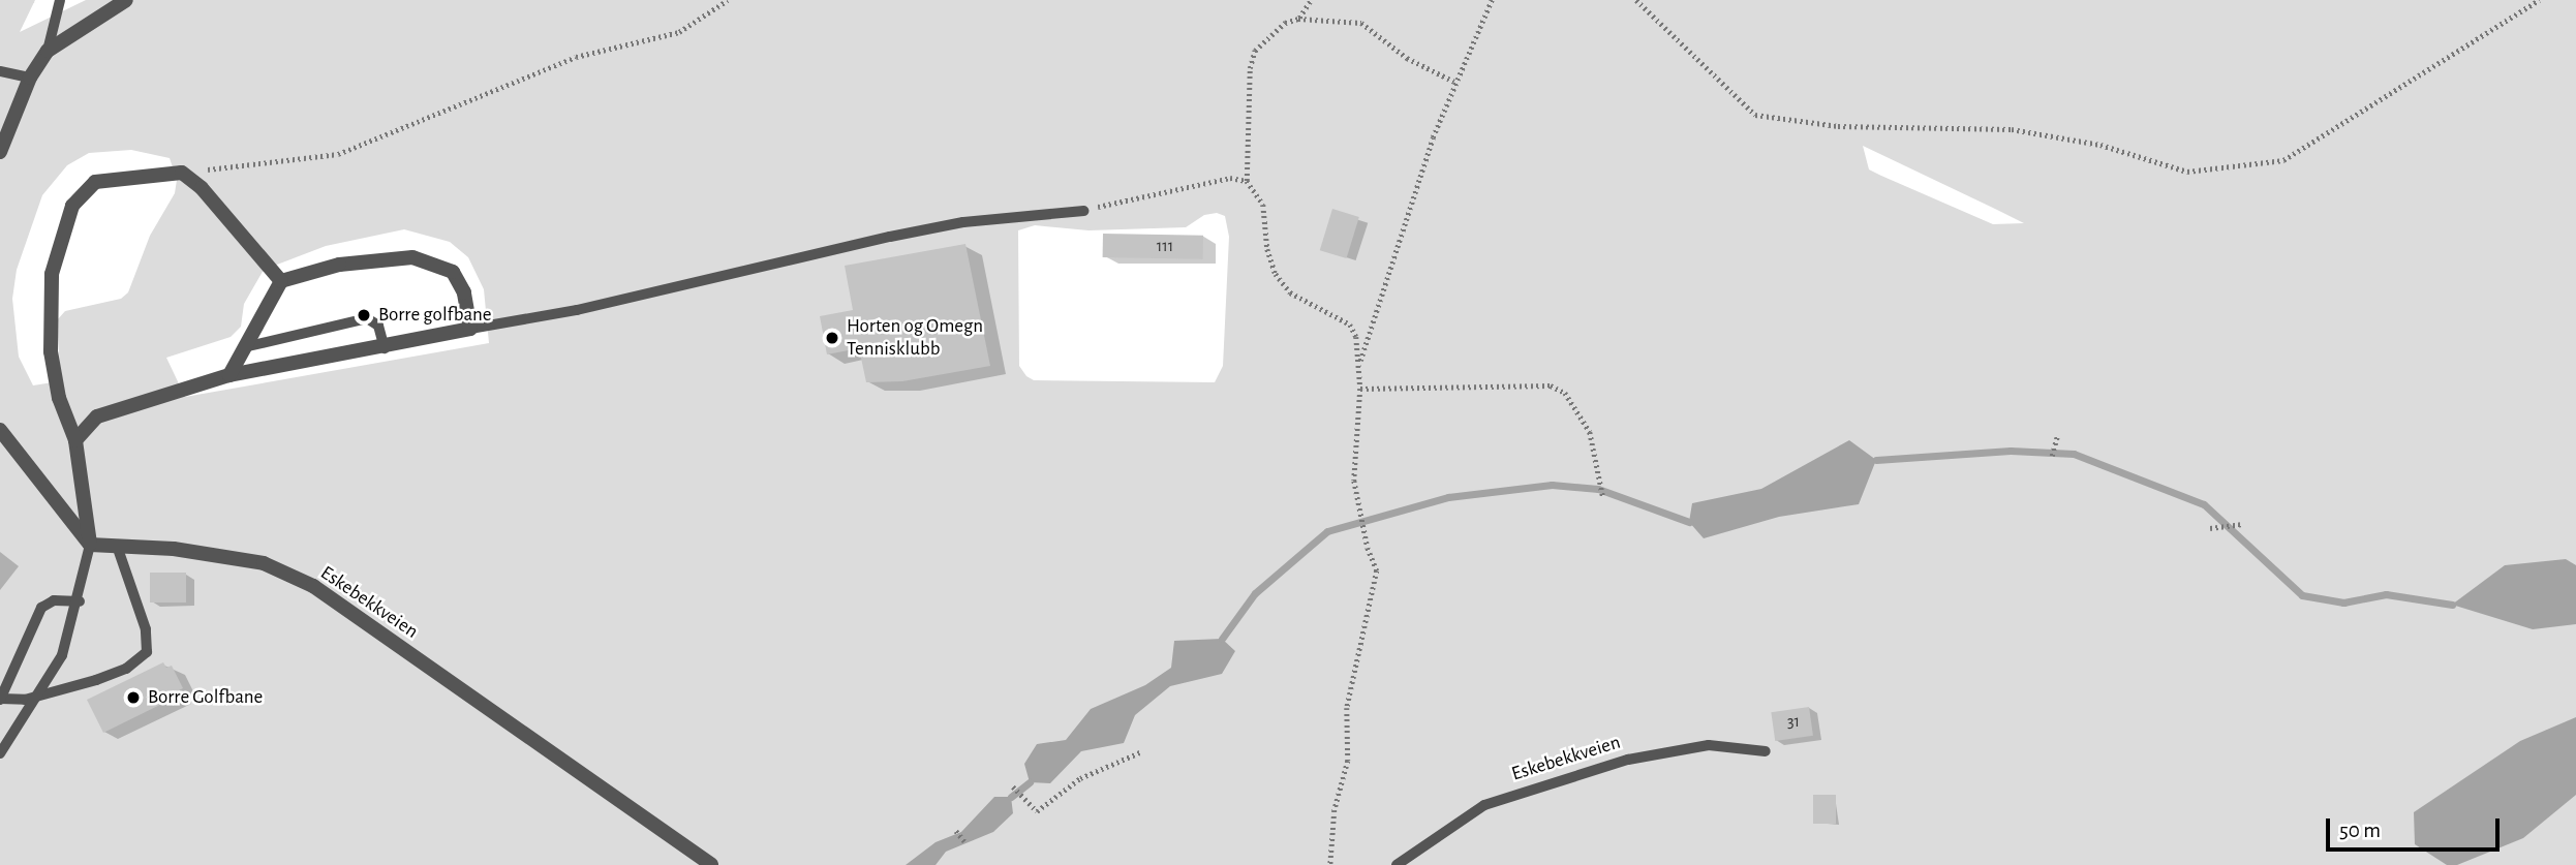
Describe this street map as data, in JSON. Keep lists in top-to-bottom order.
{
  "streets": {
    "street": ["Eskebekkveien"]
  },
  "places": ["Borre golfbane", "Horten og Omegn Tennisklubb", "Borre Golfbane"],
  "house_numbers": ["111", "31"],
  "scale_bar": "50 m"
}
